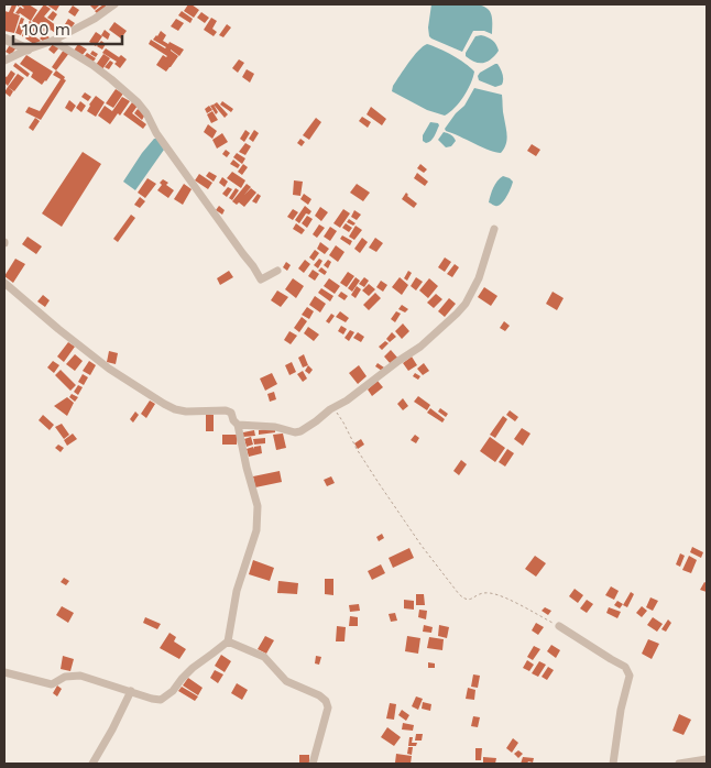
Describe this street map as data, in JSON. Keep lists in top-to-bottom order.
{
  "scale_bar": "100 m"
}
